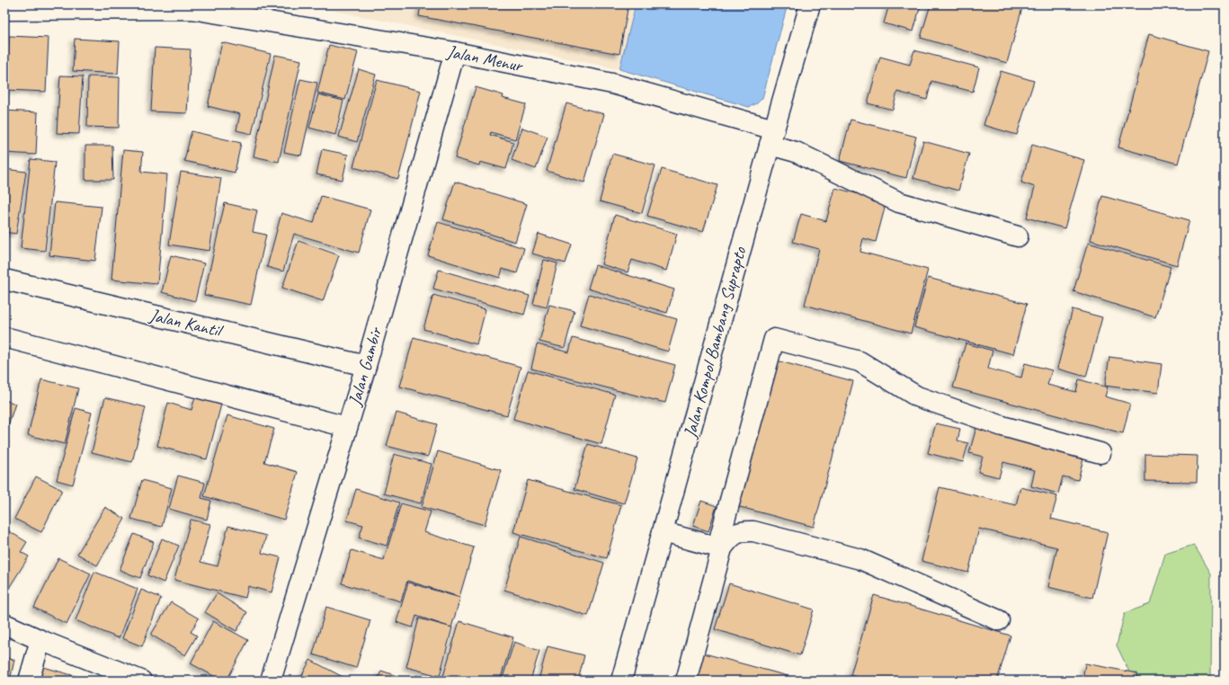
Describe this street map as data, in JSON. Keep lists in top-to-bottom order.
{
  "streets": {
    "street": [
      "Jalan Menur",
      "Jalan Kantil",
      "Jalan Kompol Bambang Suprapto",
      "Jalan Gambir"
    ]
  },
  "crossings": [
    ["Jalan Menur", "Jalan Kompol Bambang Suprapto"],
    ["Jalan Menur", "Jalan Gambir"],
    ["Jalan Kantil", "Jalan Gambir"]
  ]
}
